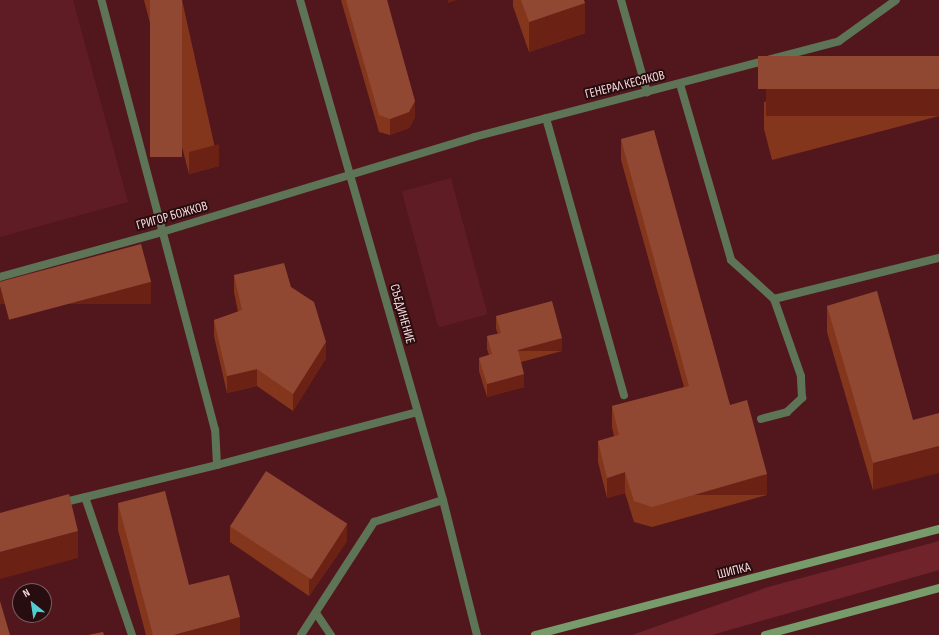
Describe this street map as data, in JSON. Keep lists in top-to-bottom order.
{
  "streets": {
    "main road": ["ШИПКА"],
    "street": ["ГЕНЕРАЛ КЕСЯКОВ", "ГРИГОР БОЖКОВ", "СЪЕДИНЕНИЕ"]
  },
  "crossings": [
    ["ГЕНЕРАЛ КЕСЯКОВ", "ГРИГОР БОЖКОВ"],
    ["ГЕНЕРАЛ КЕСЯКОВ", "СЪЕДИНЕНИЕ"],
    ["ГРИГОР БОЖКОВ", "СЪЕДИНЕНИЕ"]
  ],
  "north": "top left"
}
